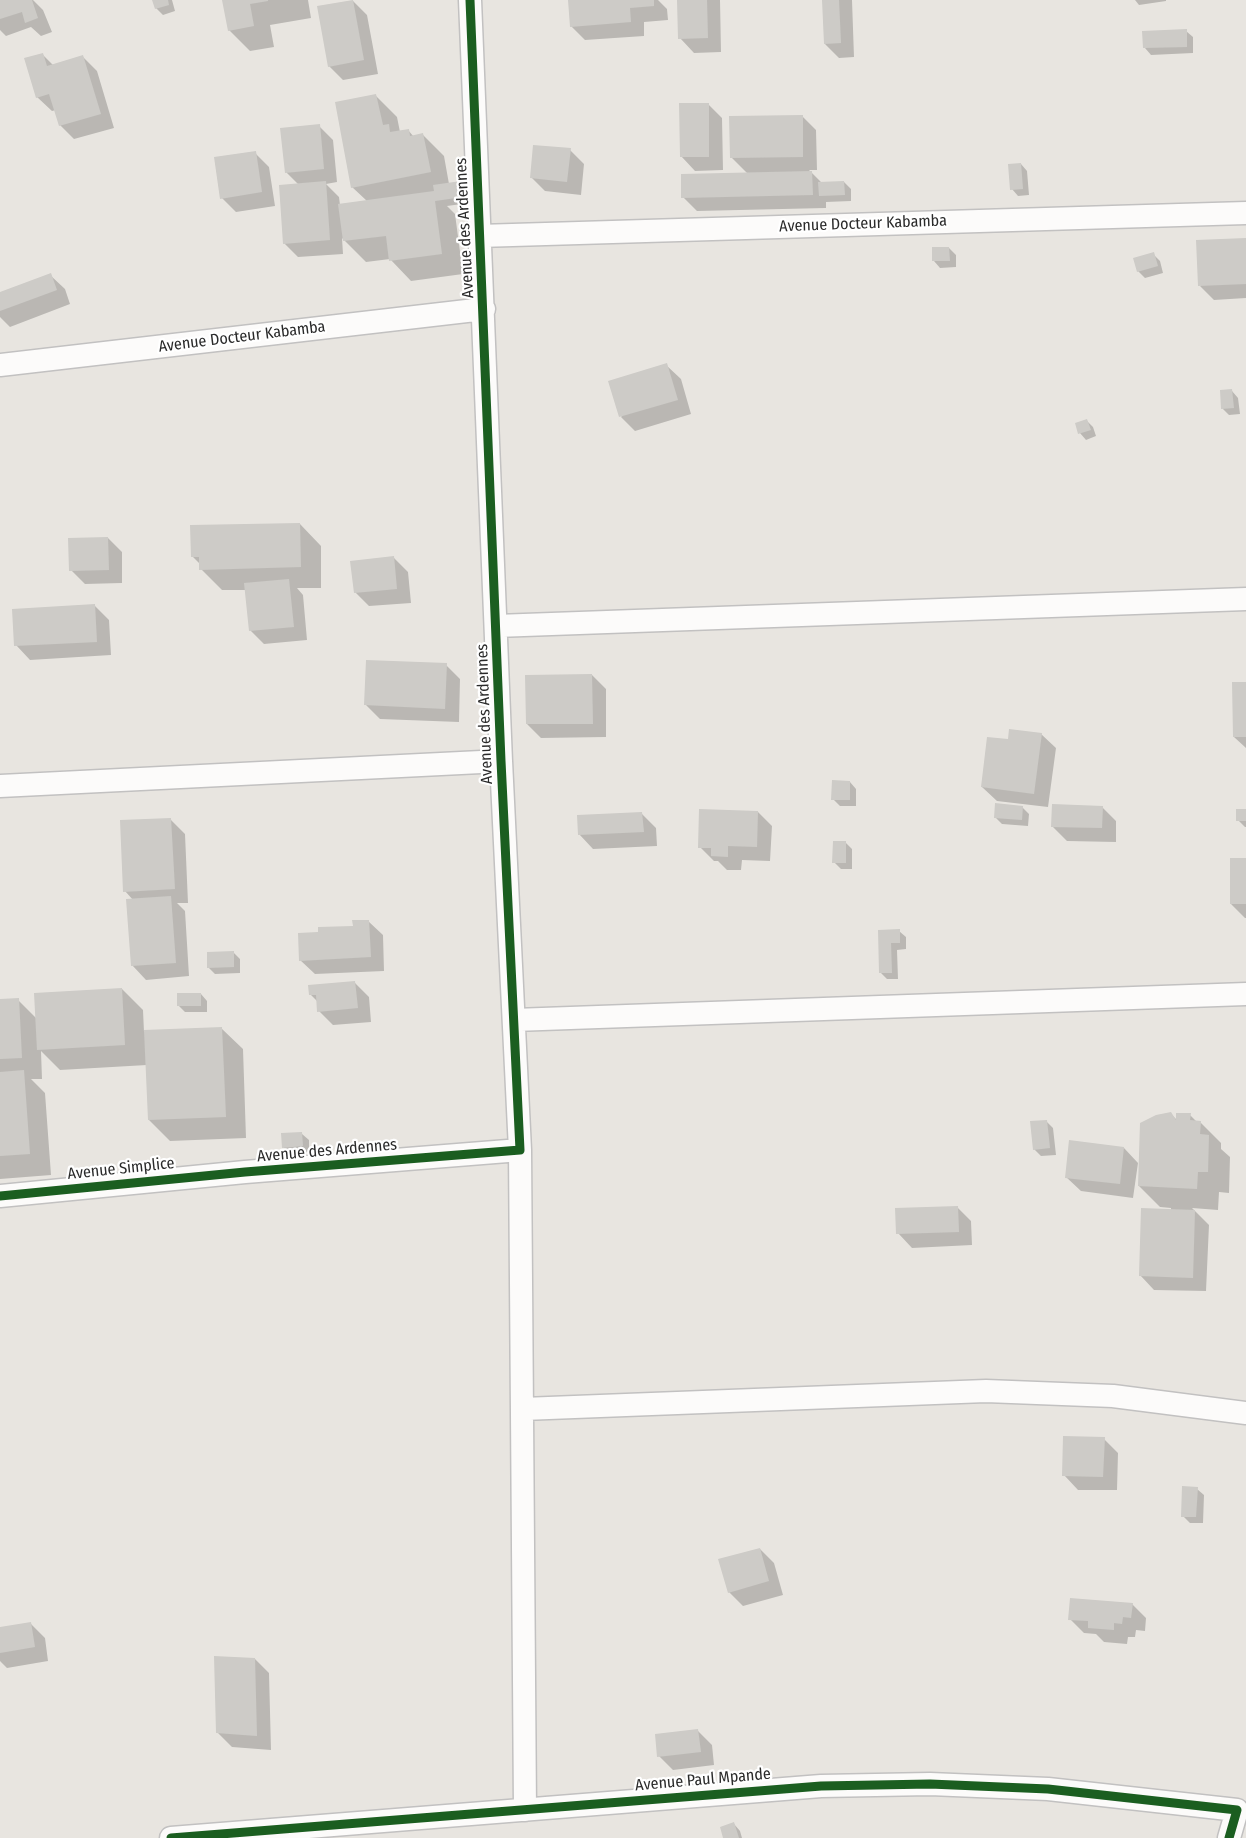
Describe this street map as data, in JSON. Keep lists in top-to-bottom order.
{
  "streets": {
    "street": [
      "Avenue Docteur Kabamba",
      "Avenue des Ardennes",
      "Avenue Simplice",
      "Avenue Paul Mpande"
    ]
  },
  "crossings": [
    ["Avenue Docteur Kabamba", "Avenue des Ardennes"],
    ["Avenue des Ardennes", "Avenue Simplice"]
  ]
}
